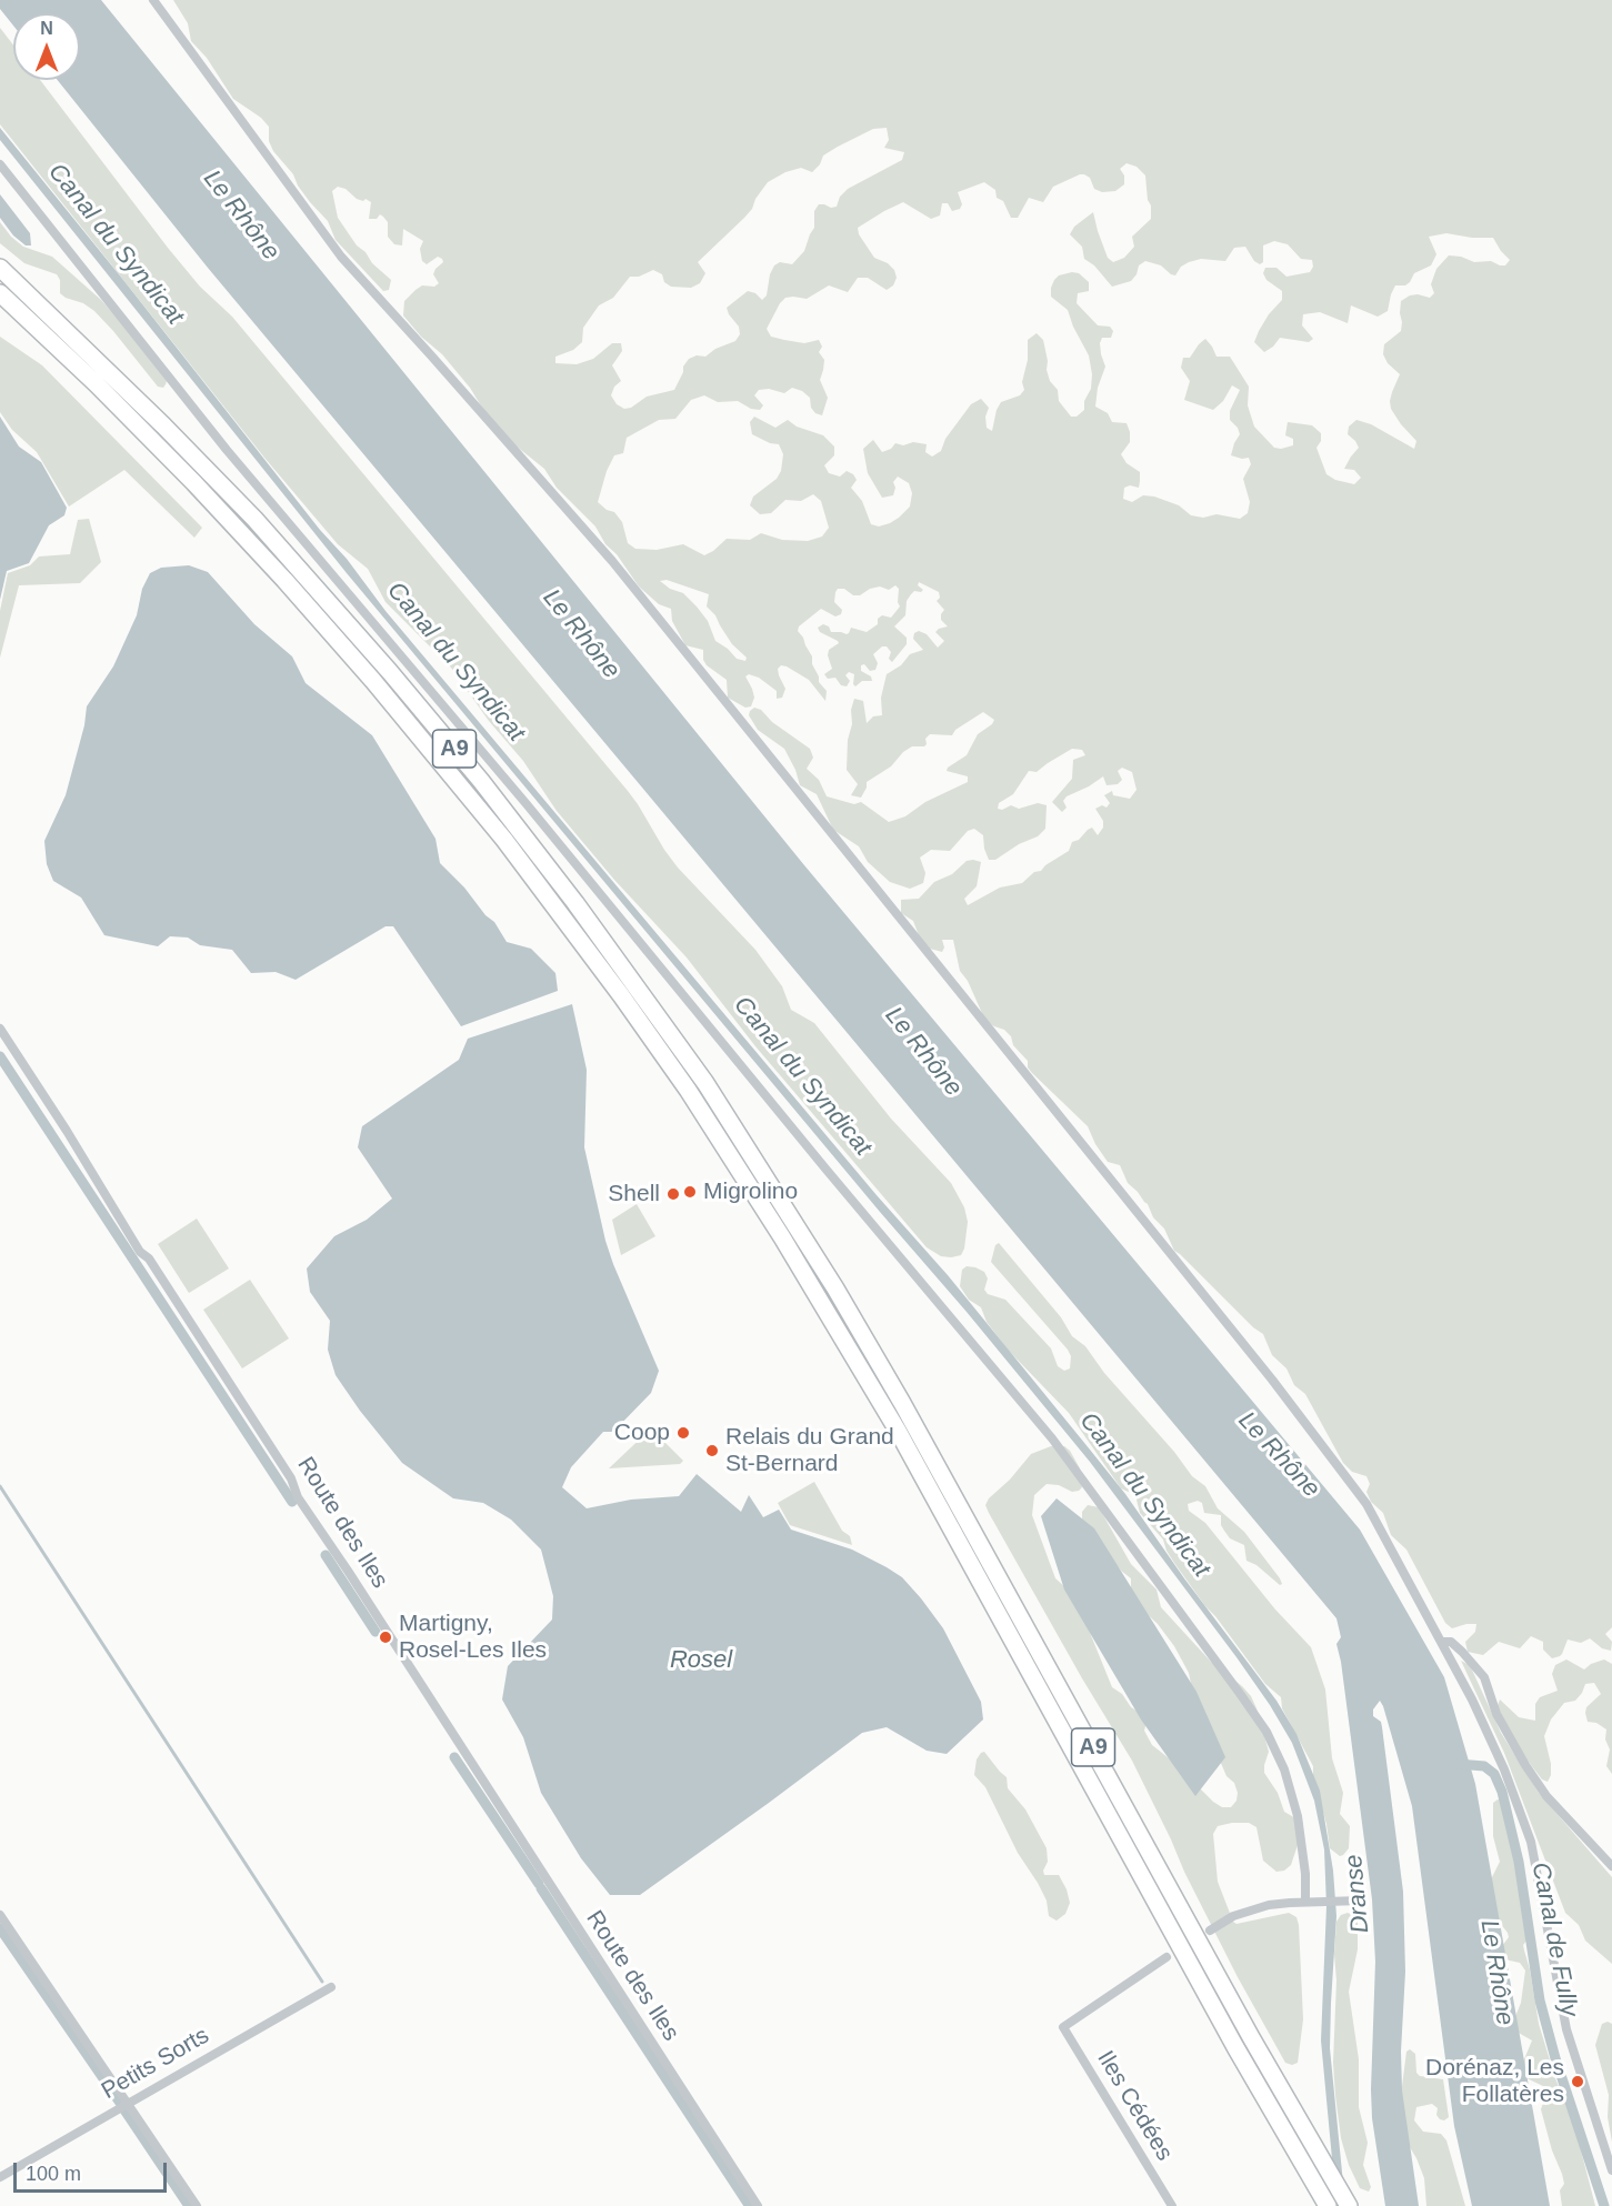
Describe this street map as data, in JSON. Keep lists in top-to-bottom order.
{
  "streets": {
    "highway": ["A9"],
    "street": ["Route des Iles", "Petits Sorts", "Iles Cédées"]
  },
  "water": [
    "Le Rhône",
    "Canal du Syndicat",
    "Rosel",
    "Dranse",
    "Canal de Fully"
  ],
  "places": [
    "Migrolino",
    "Shell",
    "Coop",
    "Relais du Grand St-Bernard",
    "Martigny, Rosel-Les Iles",
    "Dorénaz, Les Follatères"
  ],
  "scale_bar": "100 m",
  "north": "top"
}
